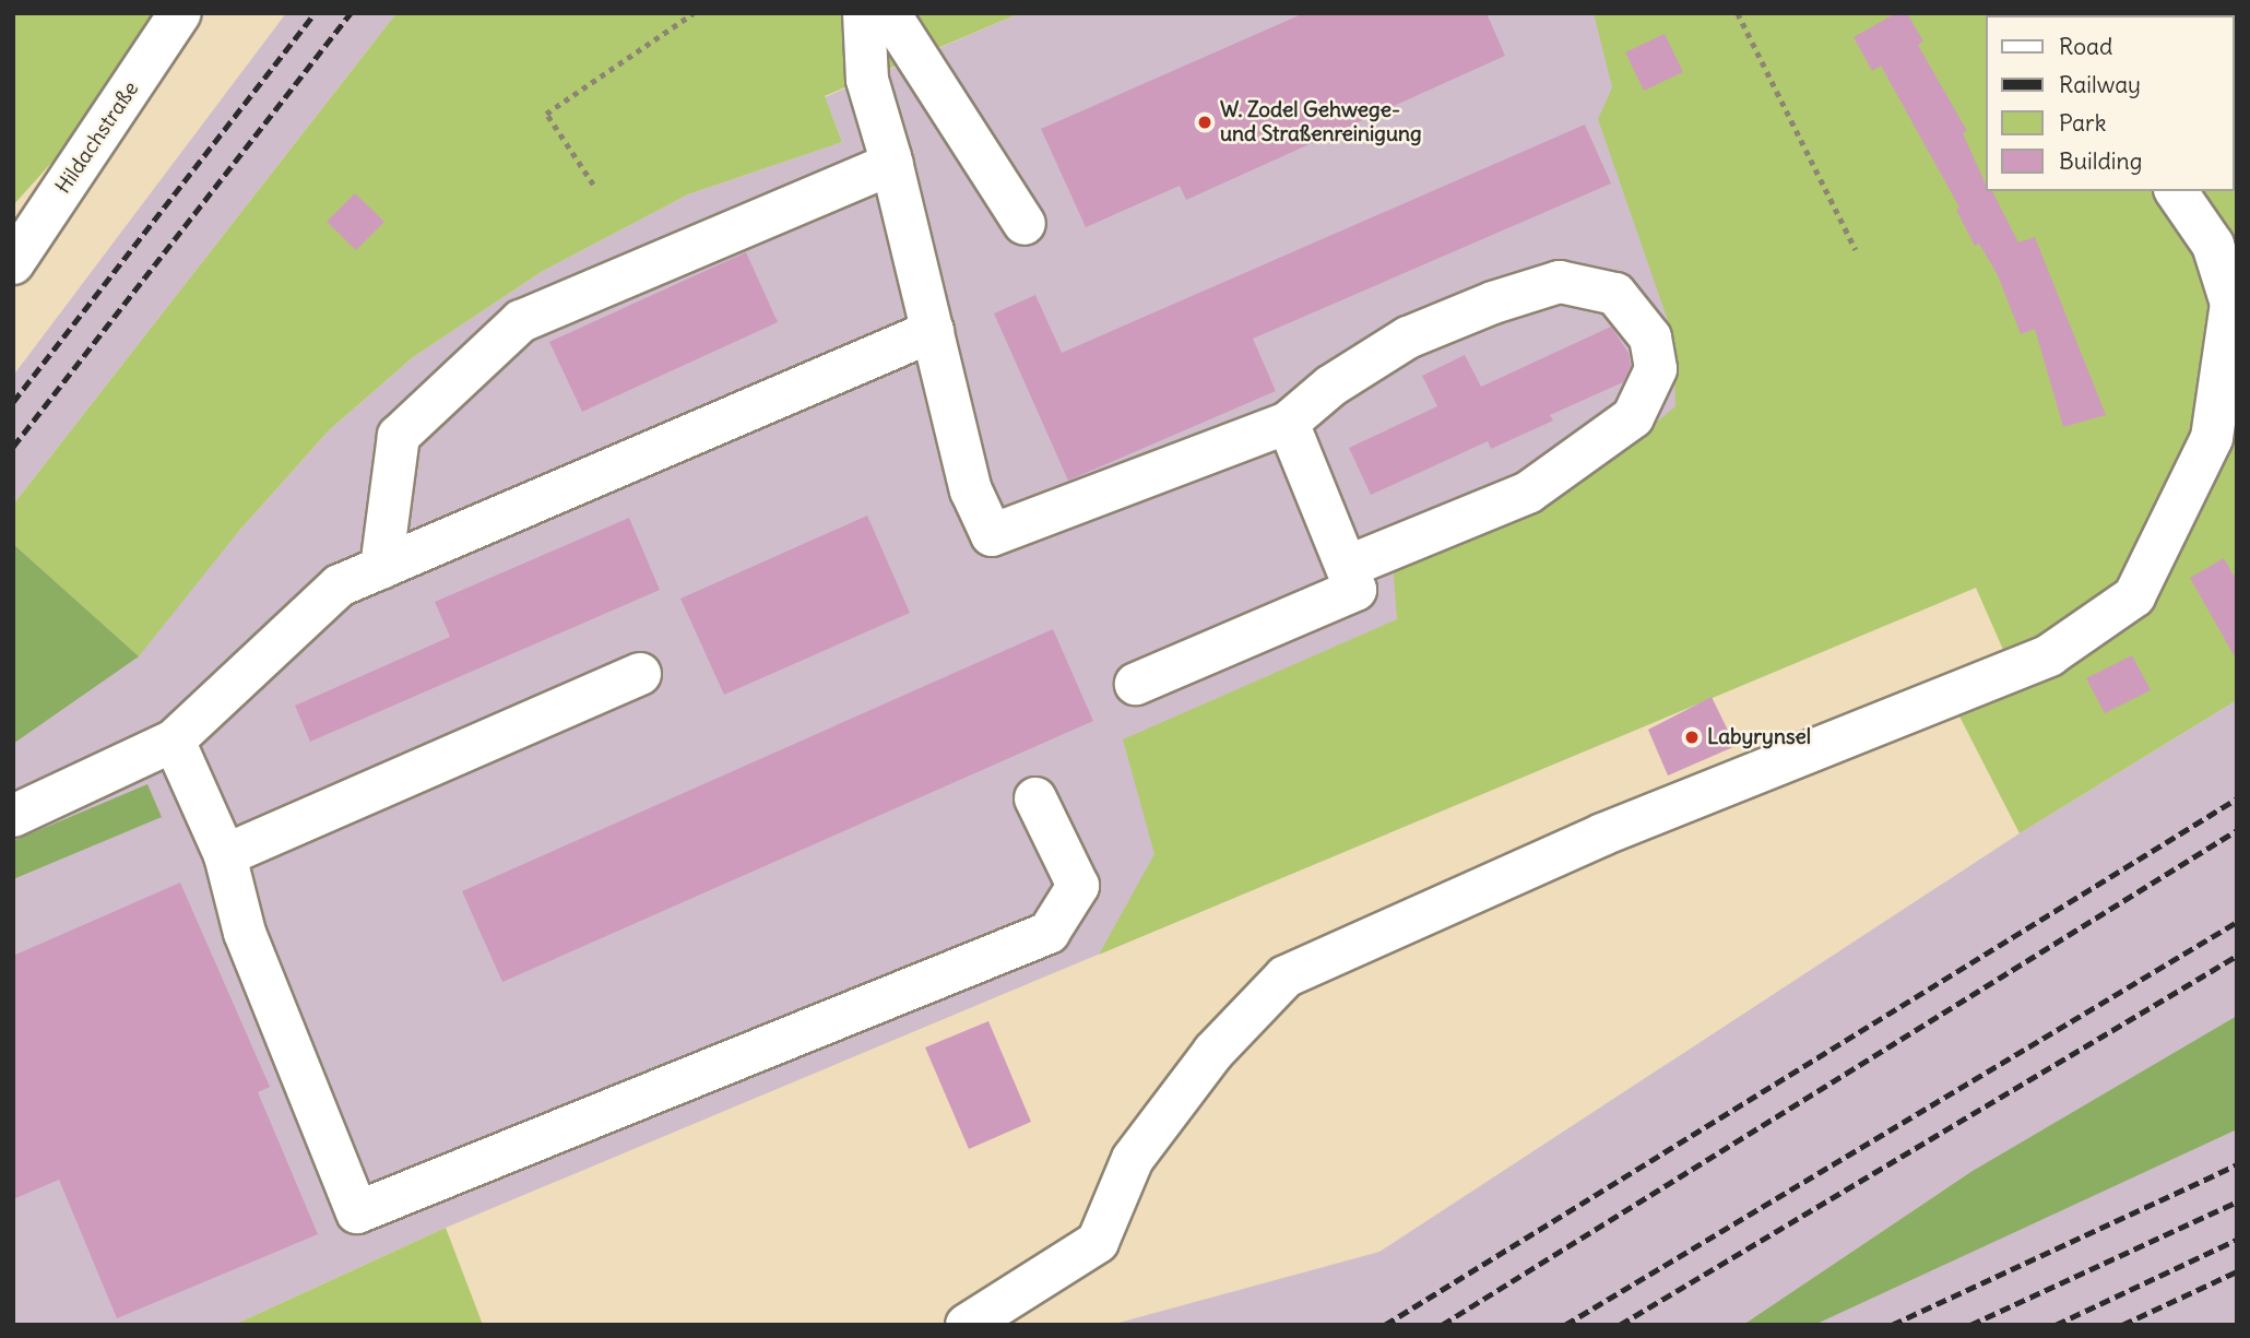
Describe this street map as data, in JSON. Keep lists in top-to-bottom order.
{
  "streets": {
    "lane": ["Hildachstraße"]
  },
  "places": ["W. Zodel Gehwege- und Straßenreinigung", "Labyrynsel"],
  "legend": [
    "Road",
    "Railway",
    "Park",
    "Building"
  ]
}
